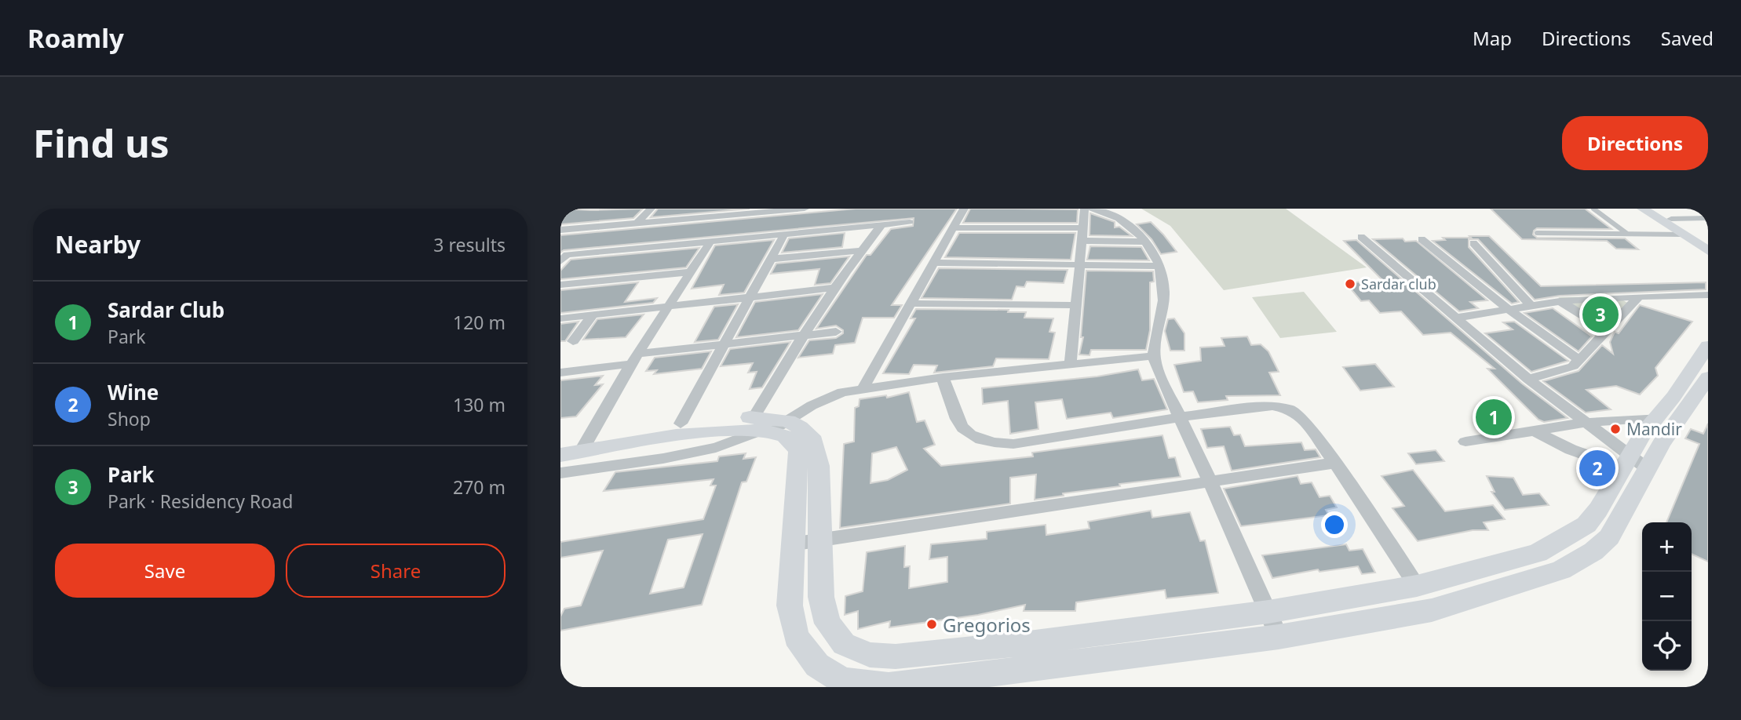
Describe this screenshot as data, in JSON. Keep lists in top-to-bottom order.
{
  "places": ["Sardar club", "Mandir", "Gregorios"],
  "page": {
    "header": "Roamly",
    "nav": ["Map", "Directions", "Saved"],
    "buttons": [
      "Directions",
      ["Save", "Share"]
    ],
    "title": "Find us",
    "heading": ["Nearby", "3 results"],
    "list": [
      {
        "mark": "1",
        "name": "Sardar Club",
        "note": "Park",
        "value": "120 m"
      },
      {
        "mark": "2",
        "name": "Wine",
        "note": "Shop",
        "value": "130 m"
      },
      {
        "mark": "3",
        "name": "Park",
        "note": "Park · Residency Road",
        "value": "270 m"
      }
    ],
    "pins": ["3", "1", "2"],
    "map_buttons": ["+", "−"]
  }
}
